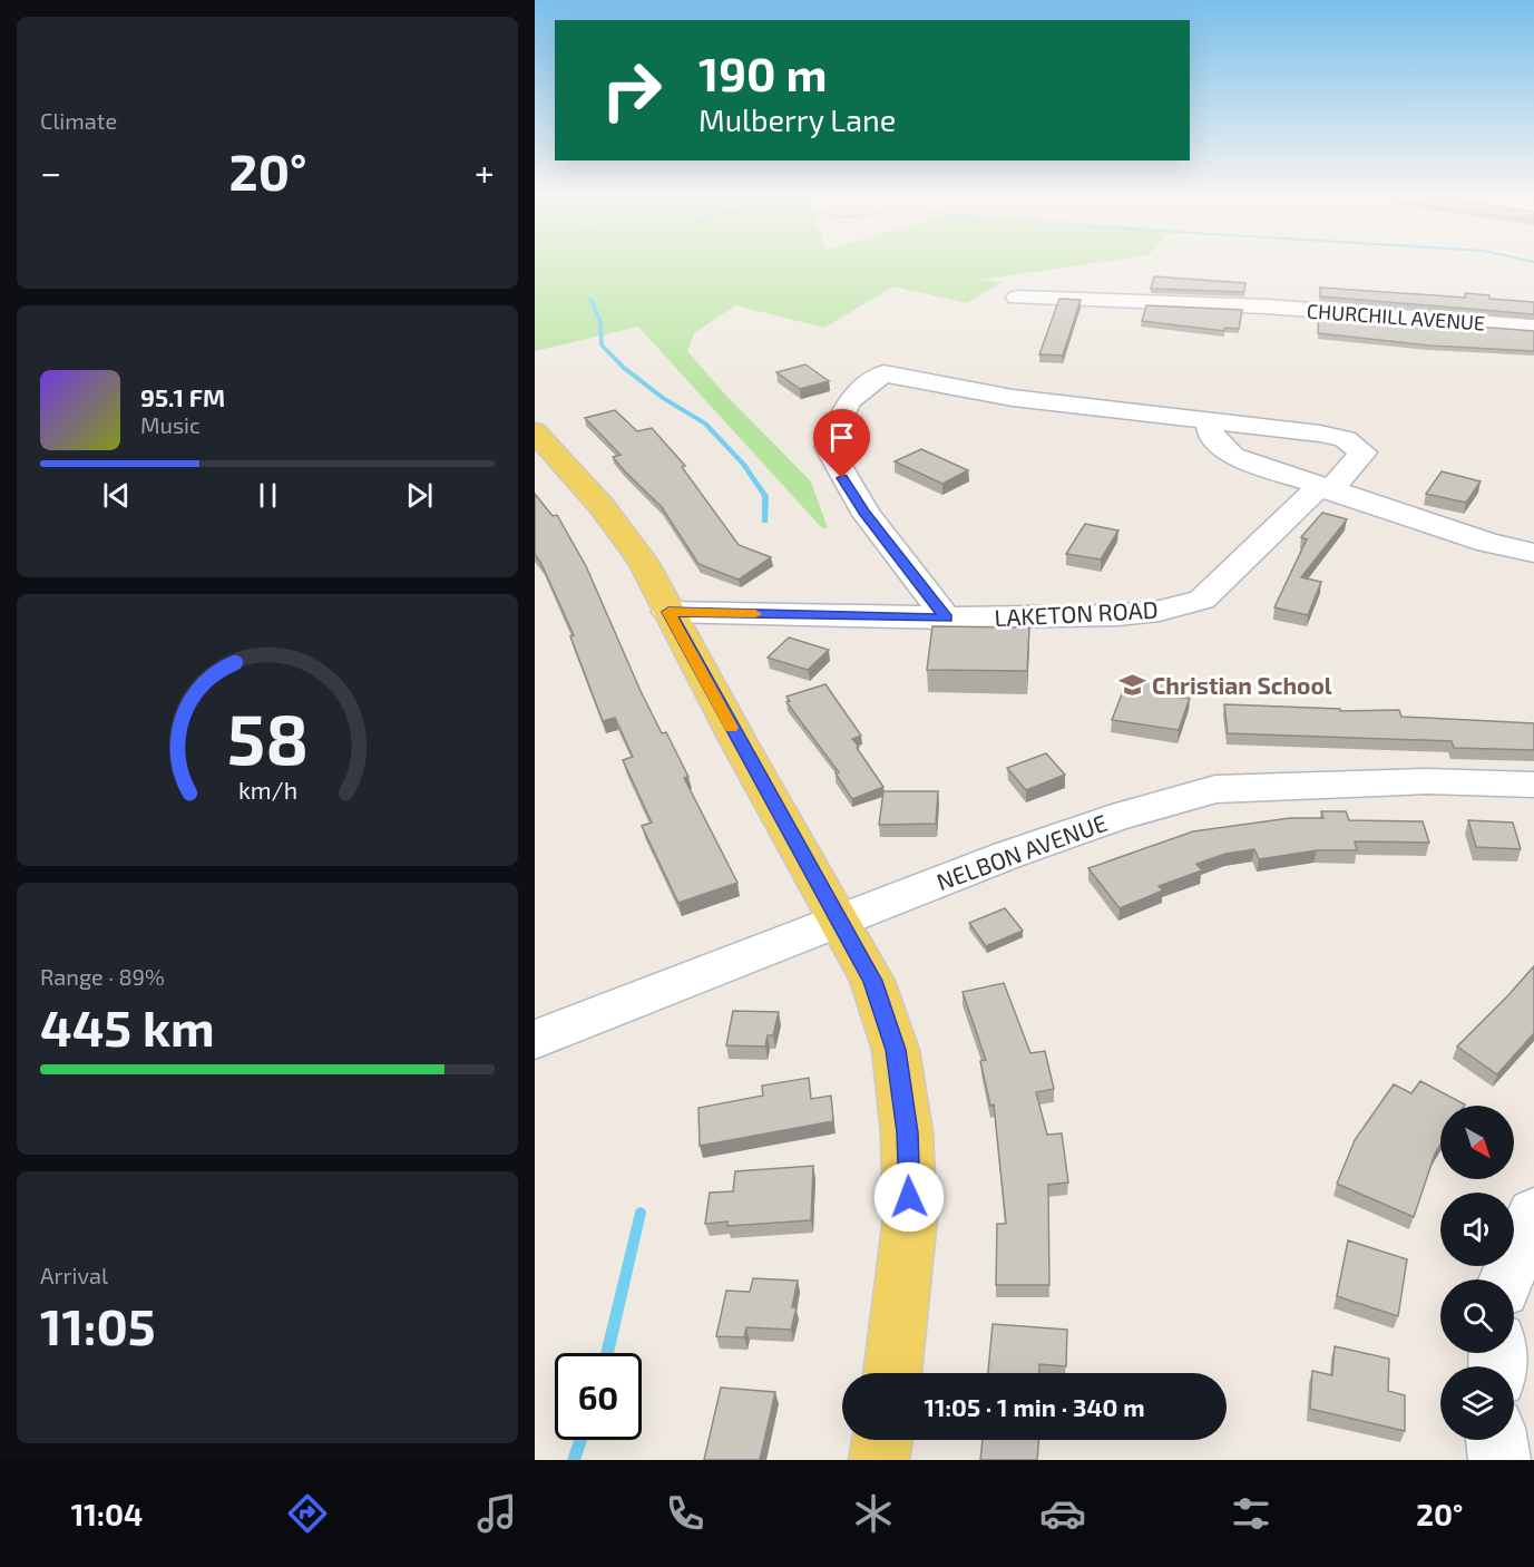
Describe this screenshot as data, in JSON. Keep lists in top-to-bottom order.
{
  "streets": {
    "street": ["CHURCHILL AVENUE", "LAKETON ROAD", "NELBON AVENUE"]
  },
  "places": {
    "school or university": ["Christian School"]
  },
  "north": "bottom right",
  "page": {
    "tile": [
      "Climate",
      ["Range · 89%", "445 km"],
      ["Arrival", "11:05"]
    ],
    "turn": ["190 m", "Mulberry Lane"],
    "heat": ["−", "20°", "+"],
    "song": ["95.1 FM", "Music"],
    "limit": "60",
    "trip": "11:05 · 1 min · 340 m",
    "tabs": ["11:04", "20°"],
    "gauge": ["58", "km/h"]
  }
}
